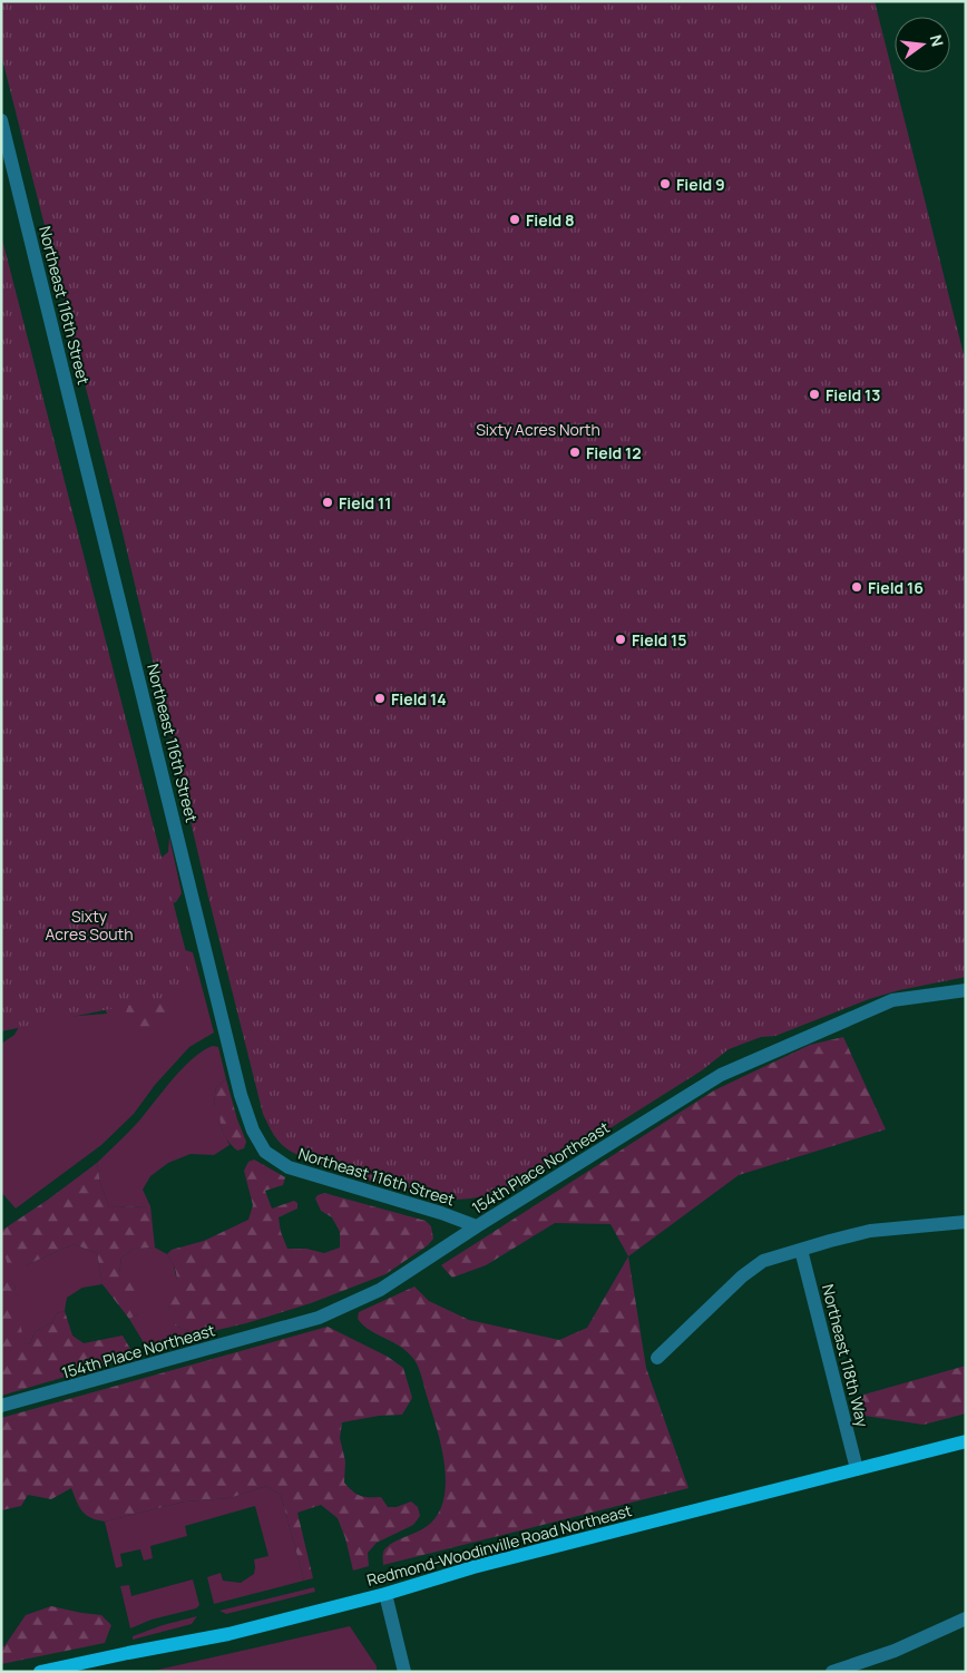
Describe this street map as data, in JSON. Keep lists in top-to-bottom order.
{
  "streets": {
    "main road": ["Redmond-Woodinville Road Northeast"],
    "street": ["Northeast 116th Street", "154th Place Northeast", "Northeast 118th Way"]
  },
  "crossings": [
    ["Northeast 116th Street", "154th Place Northeast"],
    ["Northeast 118th Way", "Redmond-Woodinville Road Northeast"]
  ],
  "parks": ["Sixty Acres North", "Sixty Acres South"],
  "places": [
    "Field 9",
    "Field 8",
    "Field 13",
    "Field 12",
    "Field 11",
    "Field 16",
    "Field 15",
    "Field 14"
  ],
  "north": "right"
}
